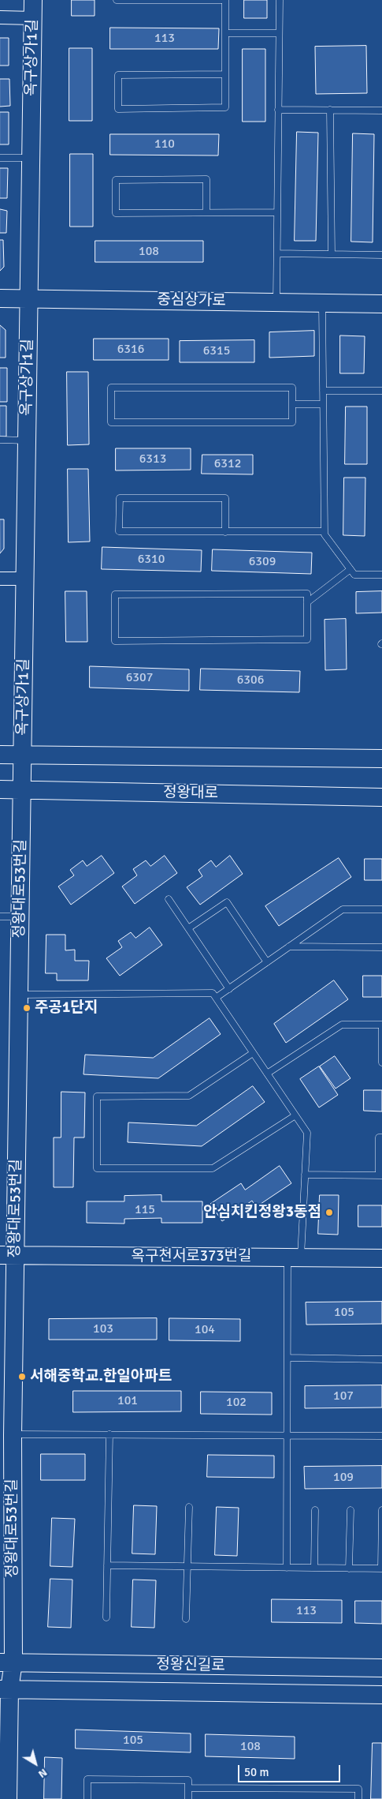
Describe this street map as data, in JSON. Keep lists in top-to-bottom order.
{
  "streets": {
    "street": [
      "옥구상가1길",
      "중심상가로",
      "정왕대로",
      "정왕대로53번길",
      "옥구천서로373번길",
      "정왕신길로"
    ]
  },
  "crossings": [
    ["옥구상가1길", "중심상가로"],
    ["옥구상가1길", "정왕대로53번길"],
    ["정왕대로", "정왕대로53번길"],
    ["정왕대로53번길", "옥구천서로373번길"],
    ["정왕대로53번길", "정왕신길로"]
  ],
  "places": ["주공1단지", "안심치킨정왕3동점", "서해중학교.한일아파트"],
  "house_numbers": [
    "113",
    "110",
    "108",
    "6316",
    "6315",
    "6313",
    "6312",
    "6310",
    "6309",
    "6307",
    "6306",
    "115",
    "105",
    "103",
    "104",
    "107",
    "101",
    "102",
    "109",
    "113",
    "105",
    "108"
  ],
  "scale_bar": "50 m",
  "north": "bottom right"
}
